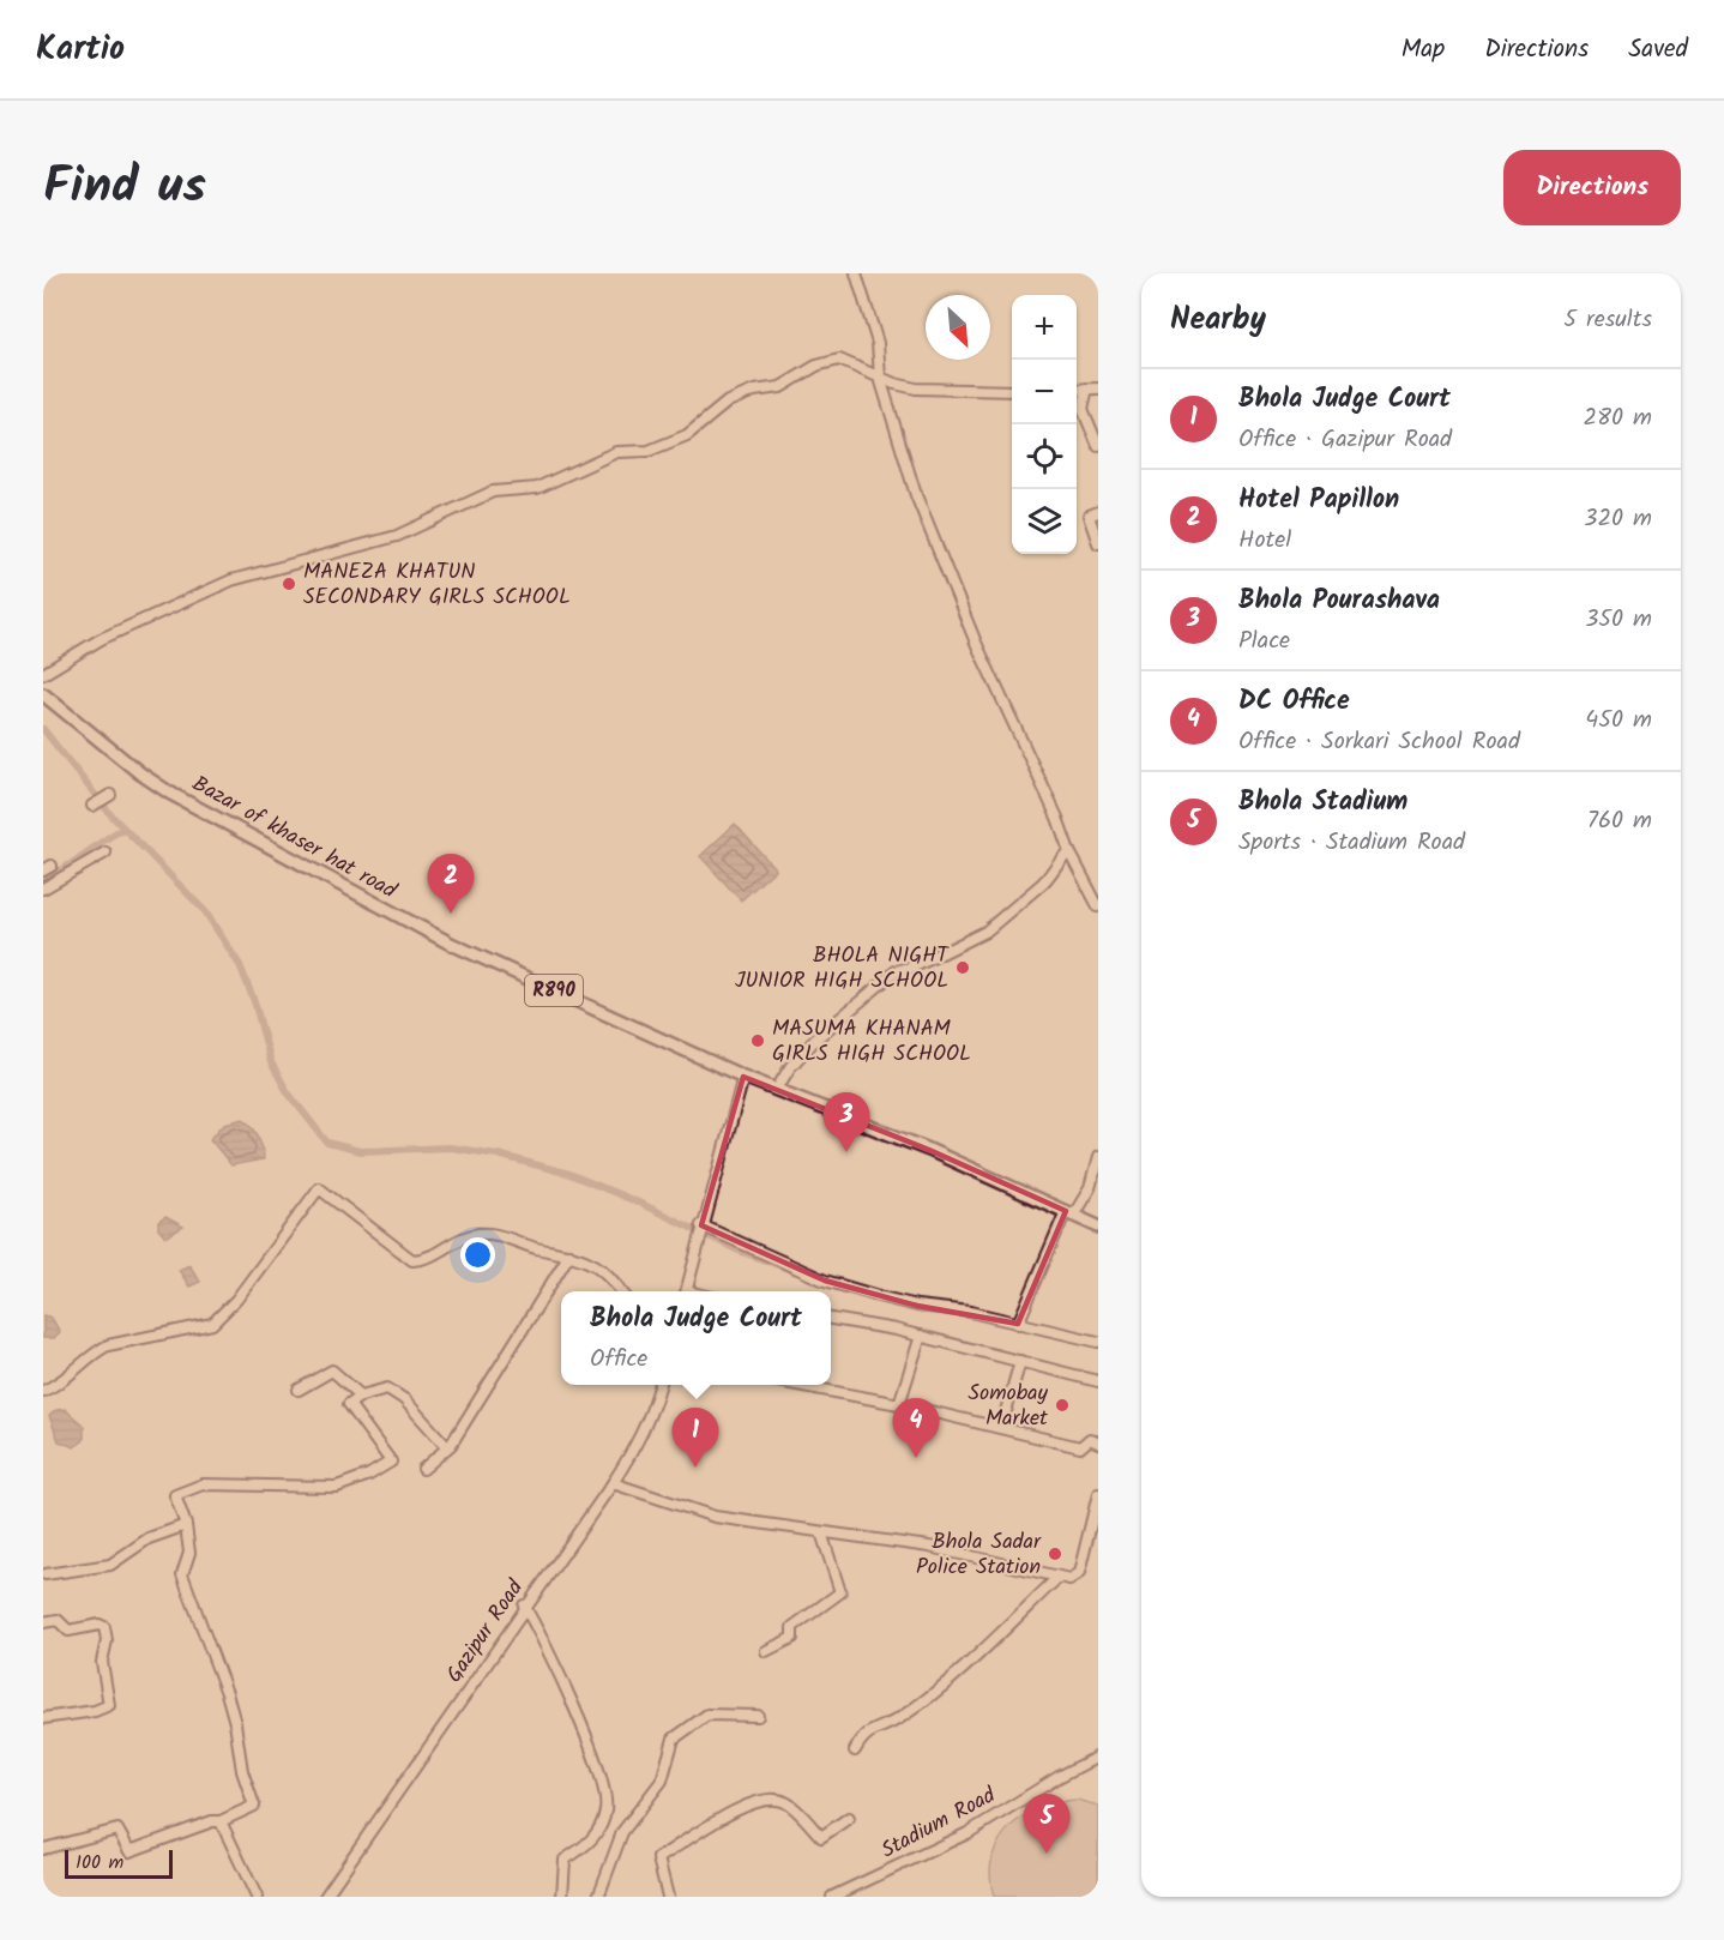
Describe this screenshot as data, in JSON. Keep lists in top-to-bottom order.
{
  "streets": {
    "main road": ["Bazar of khaser hat road", "R890"],
    "street": ["Gazipur Road", "Stadium Road"]
  },
  "places": [
    "MANEZA KHATUN SECONDARY GIRLS SCHOOL",
    "BHOLA NIGHT JUNIOR HIGH SCHOOL",
    "MASUMA KHANAM GIRLS HIGH SCHOOL",
    "Somobay Market",
    "Bhola Sadar Police Station"
  ],
  "scale_bar": "100 m",
  "north": "bottom right",
  "page": {
    "header": "Kartio",
    "nav": ["Map", "Directions", "Saved"],
    "title": "Find us",
    "buttons": "Directions",
    "heading": ["Nearby", "5 results"],
    "map_buttons": ["+", "−"],
    "list": [
      {
        "mark": "1",
        "name": "Bhola Judge Court",
        "note": "Office · Gazipur Road",
        "value": "280 m"
      },
      {
        "mark": "2",
        "name": "Hotel Papillon",
        "note": "Hotel",
        "value": "320 m"
      },
      {
        "mark": "3",
        "name": "Bhola Pourashava",
        "note": "Place",
        "value": "350 m"
      },
      {
        "mark": "4",
        "name": "DC Office",
        "note": "Office · Sorkari School Road",
        "value": "450 m"
      },
      {
        "mark": "5",
        "name": "Bhola Stadium",
        "note": "Sports · Stadium Road",
        "value": "760 m"
      }
    ],
    "pins": [
      "2",
      "3",
      "4",
      "1",
      "5"
    ],
    "popup": ["Bhola Judge Court", "Office"],
    "scale": "100 m"
  }
}
